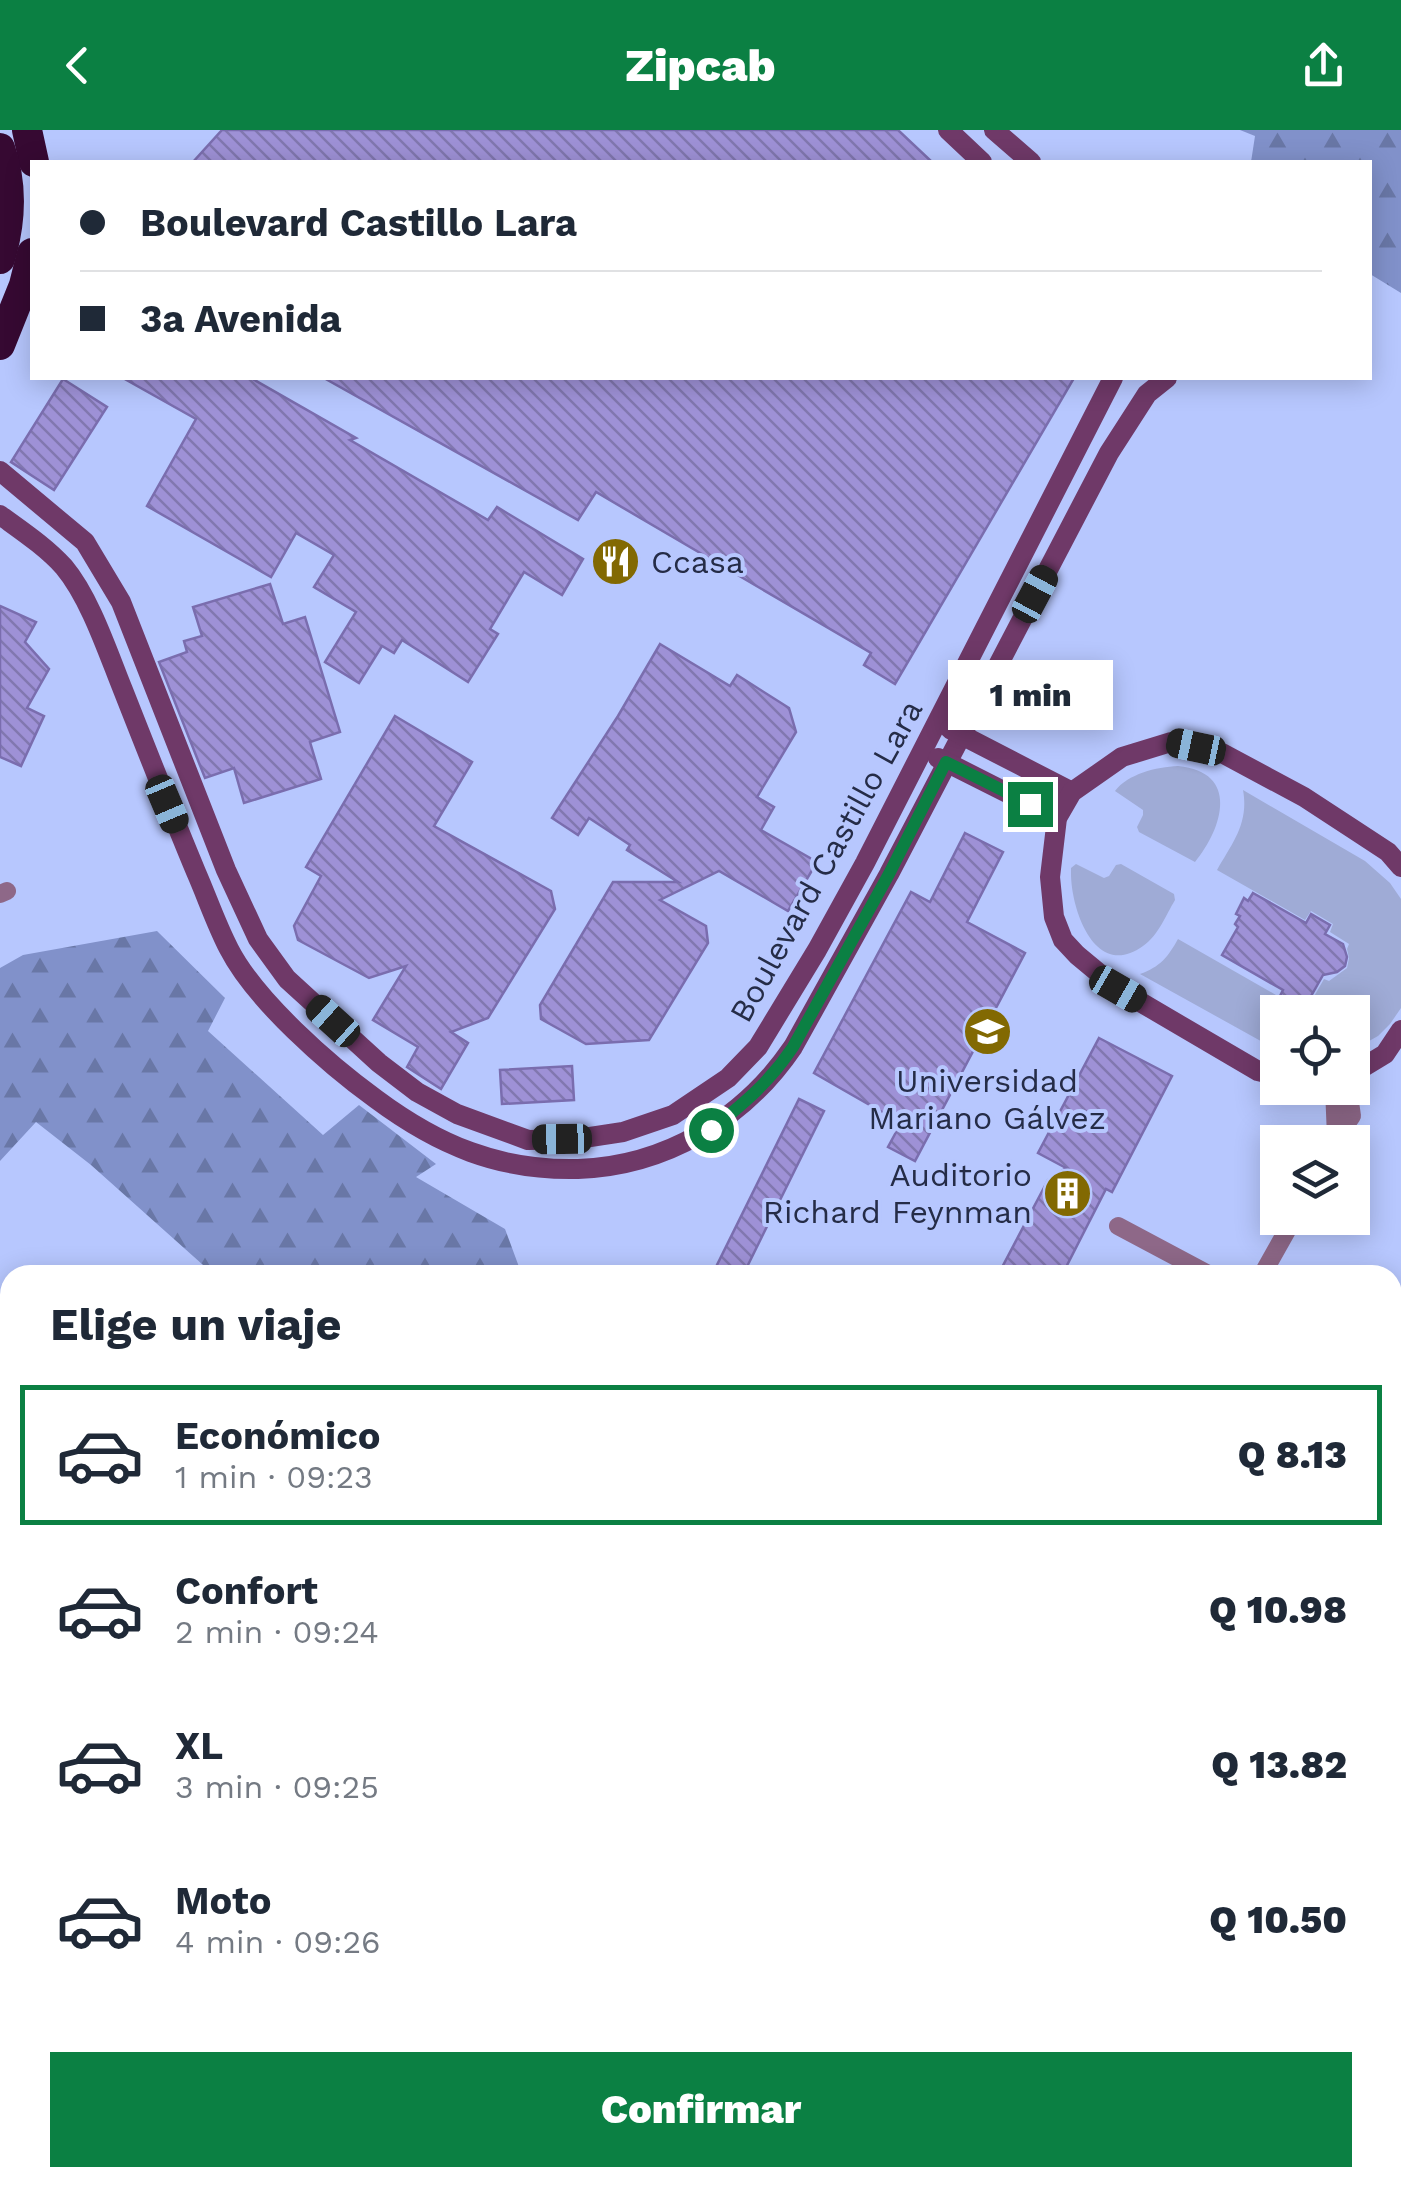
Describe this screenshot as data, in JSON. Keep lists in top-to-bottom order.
{
  "streets": {
    "street": ["Boulevard Castillo Lara"]
  },
  "places": {
    "restaurant": ["Ccasa"],
    "school or university": ["Universidad Mariano Gálvez"],
    "building": ["Auditorio Richard Feynman"]
  },
  "page": {
    "header": "Zipcab",
    "banner": ["Boulevard Castillo Lara", "3a Avenida"],
    "bubble": "1 min",
    "heading": "Elige un viaje",
    "list": [
      {
        "name": "Económico",
        "note": "1 min · 09:23",
        "value": "Q 8.13"
      },
      {
        "name": "Confort",
        "note": "2 min · 09:24",
        "value": "Q 10.98"
      },
      {
        "name": "XL",
        "note": "3 min · 09:25",
        "value": "Q 13.82"
      },
      {
        "name": "Moto",
        "note": "4 min · 09:26",
        "value": "Q 10.50"
      }
    ],
    "buttons": "Confirmar"
  }
}
